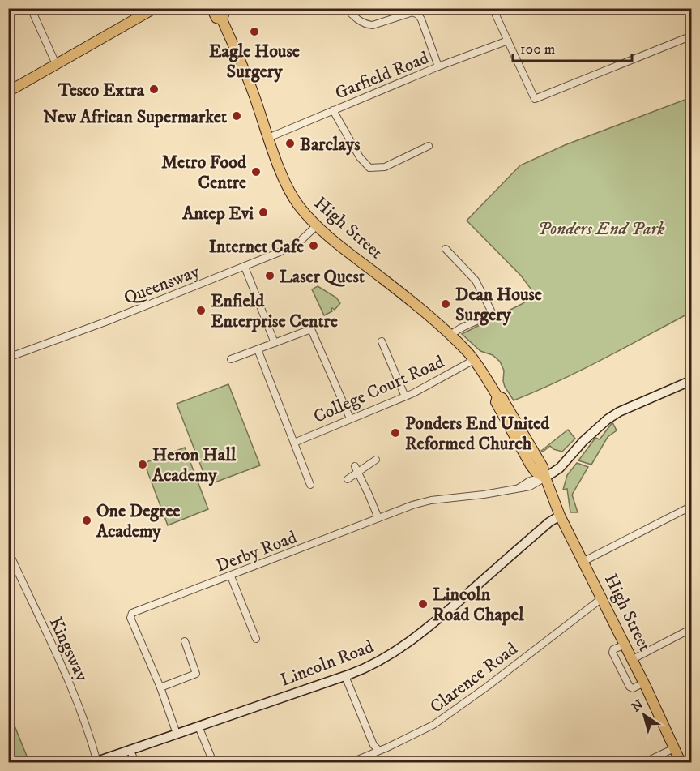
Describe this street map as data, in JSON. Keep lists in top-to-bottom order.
{
  "streets": {
    "main road": ["High Street"],
    "street": [
      "Garfield Road",
      "Queensway",
      "College Court Road",
      "Derby Road",
      "Kingsway",
      "Lincoln Road",
      "Clarence Road"
    ]
  },
  "crossings": [
    ["Garfield Road", "High Street"],
    ["High Street", "Queensway"],
    ["High Street", "College Court Road"],
    ["High Street", "Derby Road"],
    ["High Street", "Lincoln Road"],
    ["High Street", "Clarence Road"],
    ["Derby Road", "Lincoln Road"],
    ["Kingsway", "Lincoln Road"]
  ],
  "parks": ["Ponders End Park"],
  "places": [
    "Eagle House Surgery",
    "Tesco Extra",
    "New African Supermarket",
    "Barclays",
    "Metro Food Centre",
    "Antep Evi",
    "Internet Cafe",
    "Laser Quest",
    "Dean House Surgery",
    "Enfield Enterprise Centre",
    "Ponders End United Reformed Church",
    "Heron Hall Academy",
    "One Degree Academy",
    "Lincoln Road Chapel"
  ],
  "scale_bar": "100 m",
  "north": "top left"
}
